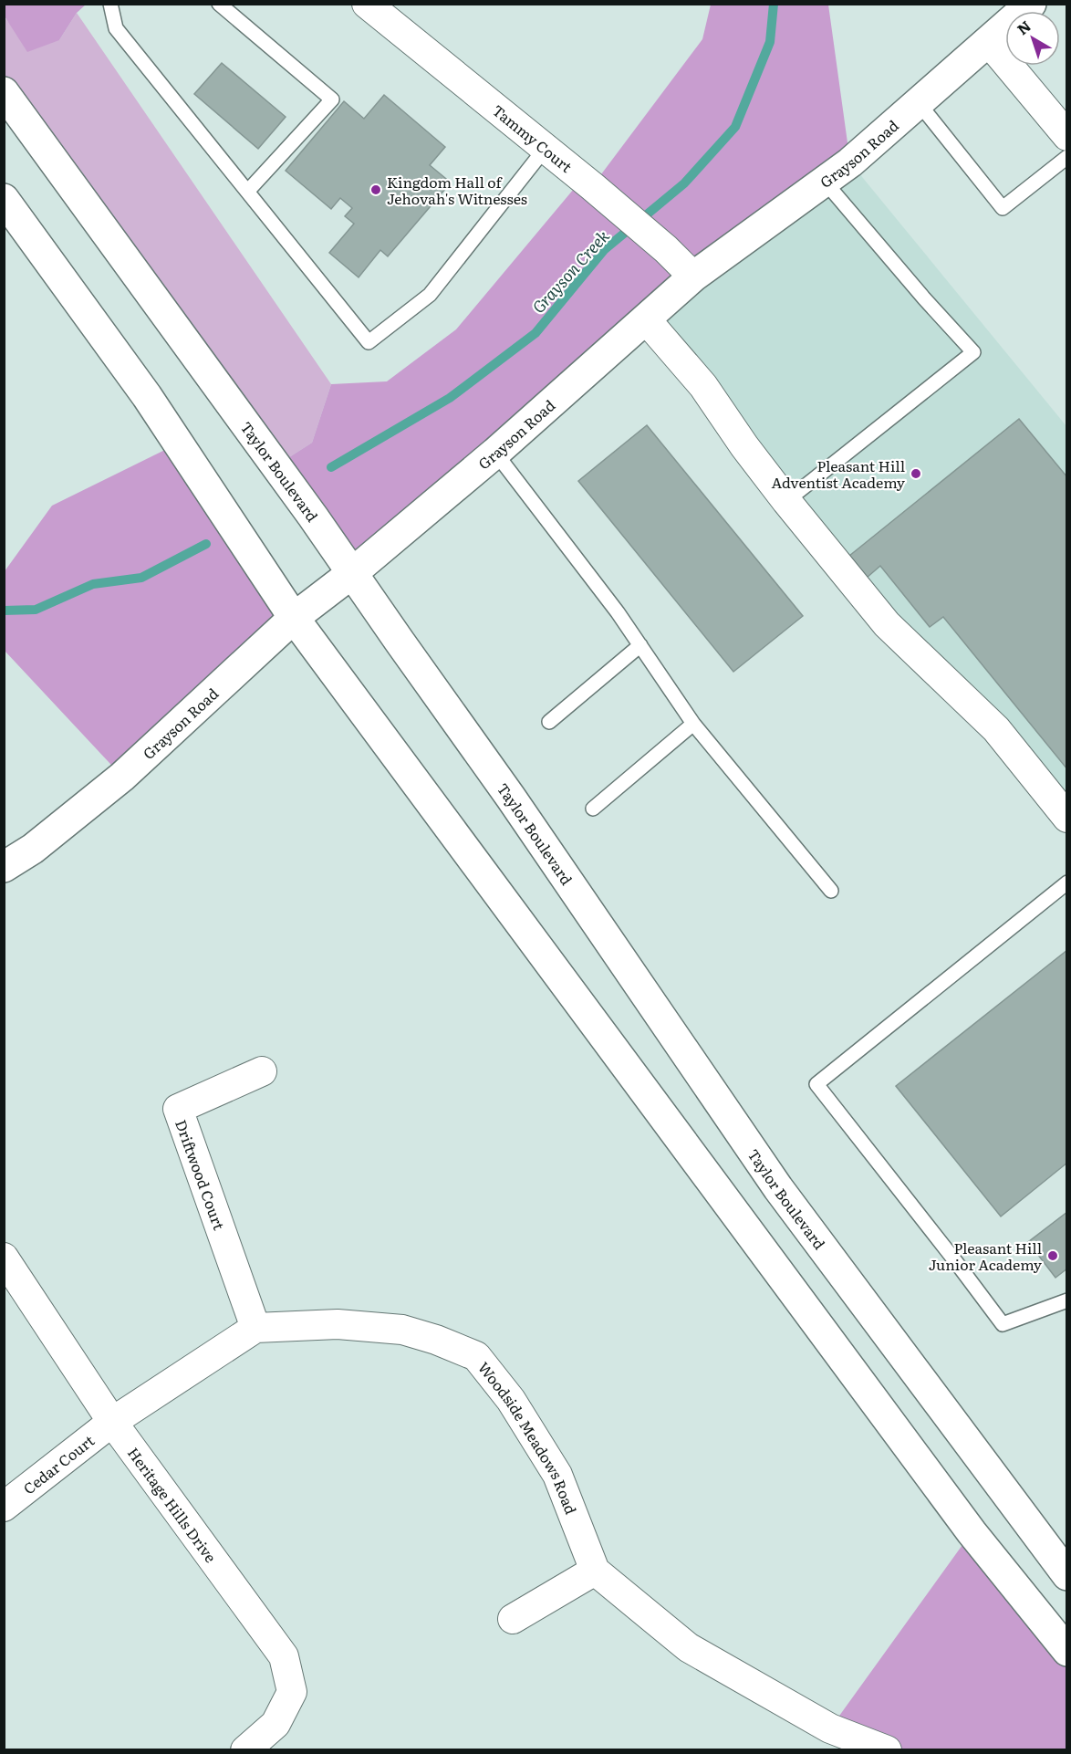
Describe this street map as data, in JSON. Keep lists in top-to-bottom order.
{
  "streets": {
    "main road": ["Grayson Road", "Taylor Boulevard"],
    "street": [
      "Tammy Court",
      "Driftwood Court",
      "Woodside Meadows Road",
      "Cedar Court",
      "Heritage Hills Drive"
    ]
  },
  "crossings": [
    ["Tammy Court", "Grayson Road"],
    ["Grayson Road", "Taylor Boulevard"],
    ["Driftwood Court", "Woodside Meadows Road"],
    ["Cedar Court", "Heritage Hills Drive"]
  ],
  "water": ["Grayson Creek"],
  "places": ["Kingdom Hall of Jehovah's Witnesses", "Pleasant Hill Adventist Academy", "Pleasant Hill Junior Academy"],
  "north": "top left"
}
